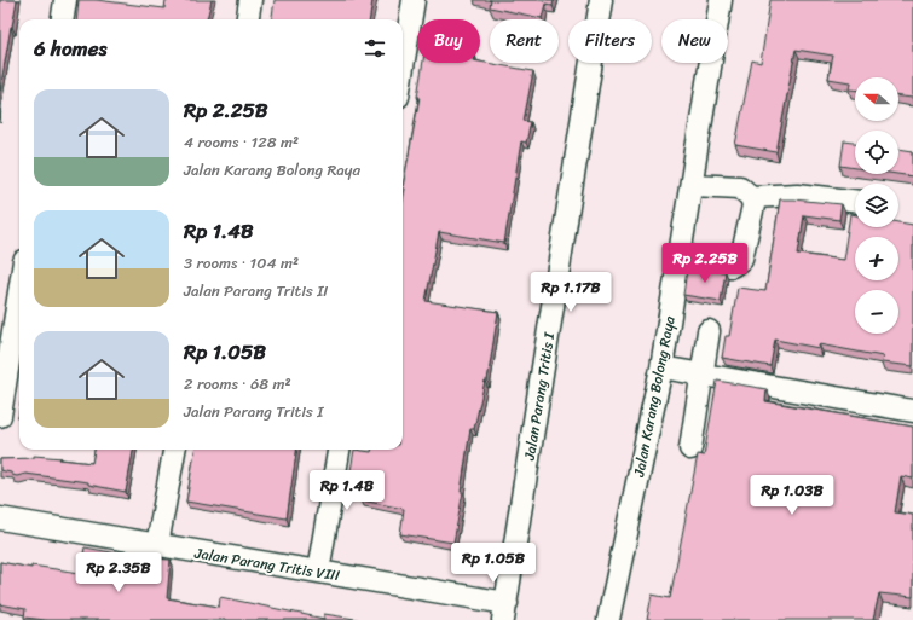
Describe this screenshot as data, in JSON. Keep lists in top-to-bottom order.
{
  "streets": {
    "street": ["Jalan Parang Tritis I", "Jalan Karang Bolong Raya", "Jalan Parang Tritis VIII"]
  },
  "crossings": [
    ["Jalan Parang Tritis I", "Jalan Parang Tritis VIII"]
  ],
  "north": "left",
  "page": {
    "chip": [
      "Buy",
      "Rent",
      "Filters",
      "New"
    ],
    "heading": "6 homes",
    "map_buttons": ["+", "−"],
    "list": [
      {
        "name": "Rp 2.25B",
        "note": "4 rooms · 128 m² · Jalan Karang Bolong Raya"
      },
      {
        "name": "Rp 1.4B",
        "note": "3 rooms · 104 m² · Jalan Parang Tritis II"
      },
      {
        "name": "Rp 1.05B",
        "note": "2 rooms · 68 m² · Jalan Parang Tritis I"
      }
    ],
    "price": [
      "Rp 2.25B",
      "Rp 1.17B",
      "Rp 1.4B",
      "Rp 1.03B",
      "Rp 1.05B",
      "Rp 2.35B"
    ]
  }
}
